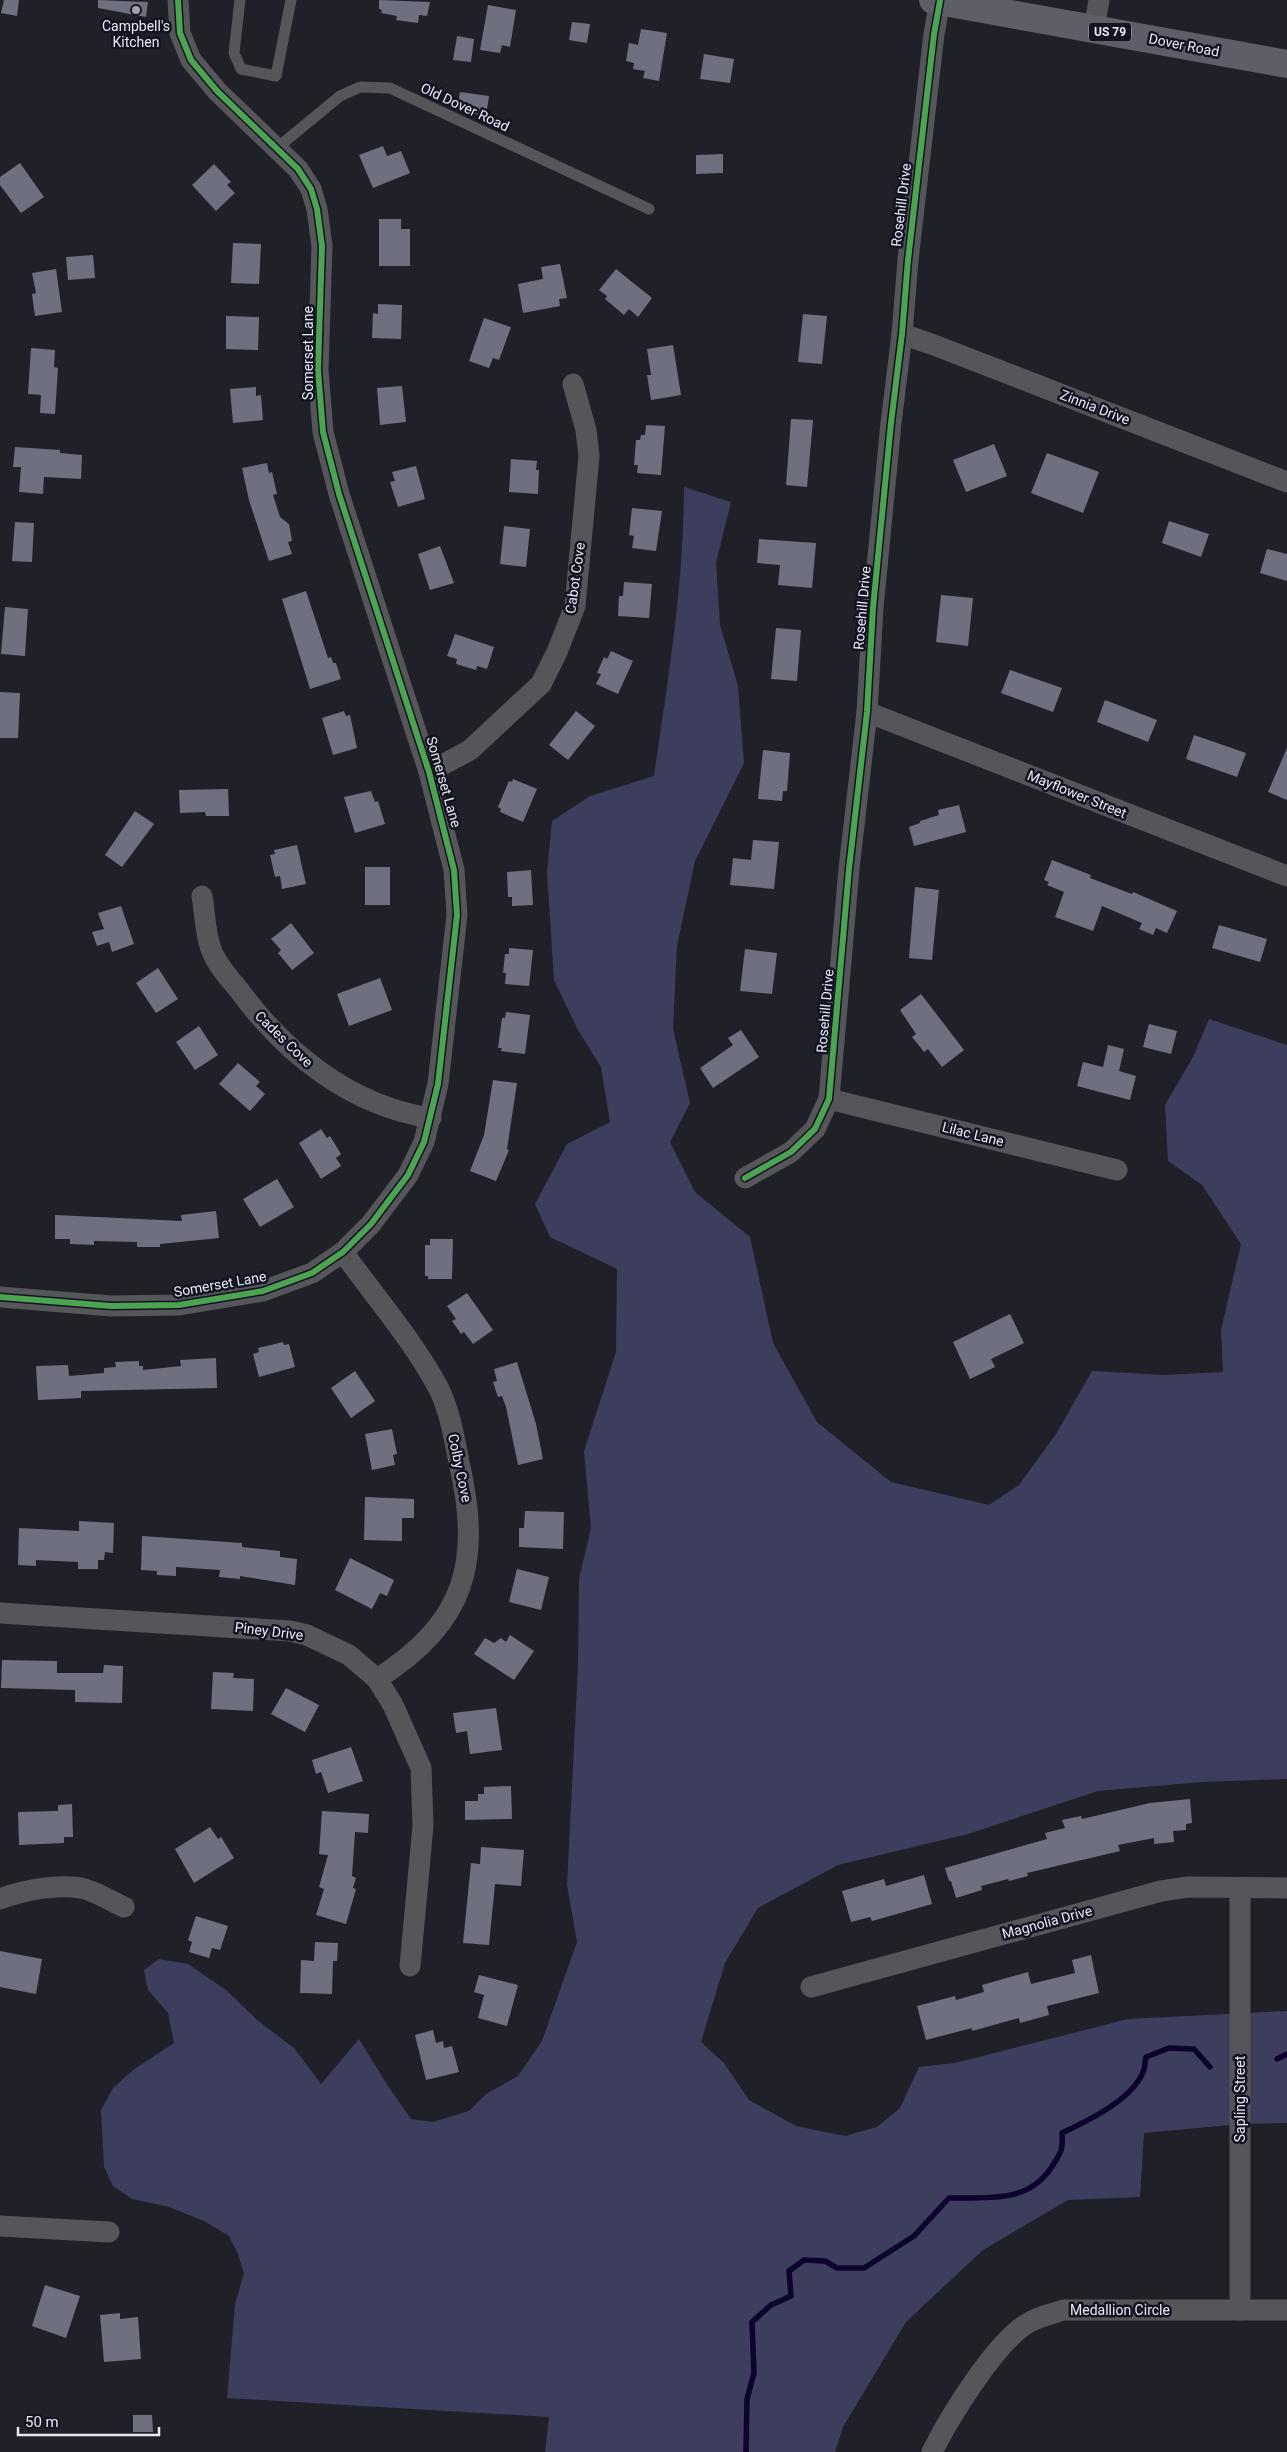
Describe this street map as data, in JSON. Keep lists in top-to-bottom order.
{
  "streets": {
    "main road": ["US 79", "Dover Road"],
    "street": [
      "Rosehill Drive",
      "Somerset Lane",
      "Zinnia Drive",
      "Cabot Cove",
      "Mayflower Street",
      "Cades Cove",
      "Lilac Lane",
      "Colby Cove",
      "Piney Drive",
      "Magnolia Drive",
      "Sapling Street",
      "Medallion Circle"
    ],
    "lane": ["Old Dover Road"]
  },
  "crossings": [
    ["Dover Road", "Rosehill Drive"],
    ["Old Dover Road", "Somerset Lane"],
    ["Rosehill Drive", "Zinnia Drive"],
    ["Rosehill Drive", "Mayflower Street"],
    ["Rosehill Drive", "Lilac Lane"],
    ["Somerset Lane", "Cabot Cove"],
    ["Somerset Lane", "Cades Cove"],
    ["Somerset Lane", "Colby Cove"],
    ["Colby Cove", "Piney Drive"],
    ["Magnolia Drive", "Sapling Street"],
    ["Sapling Street", "Medallion Circle"]
  ],
  "places": ["Campbell's Kitchen"],
  "scale_bar": "50 m"
}
